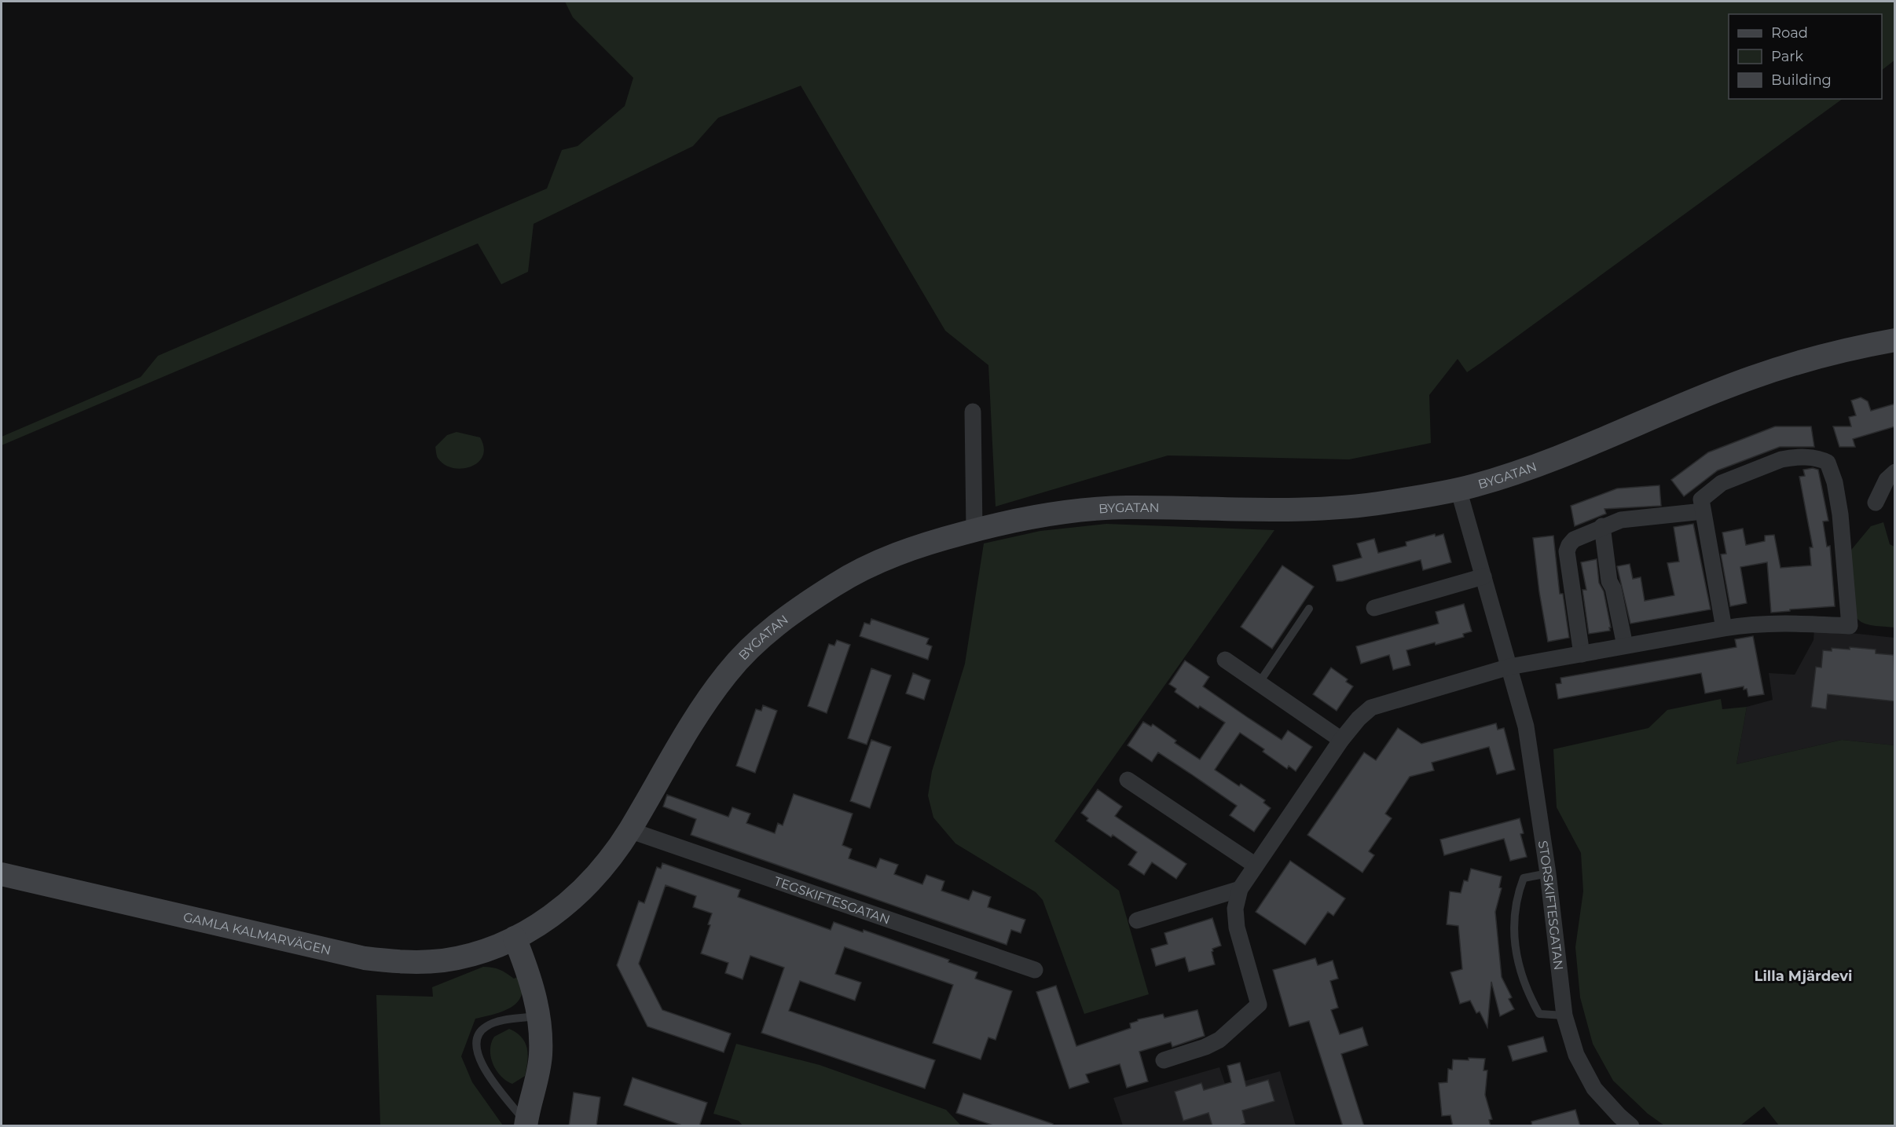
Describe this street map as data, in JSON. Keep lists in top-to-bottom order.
{
  "streets": {
    "street": [
      "BYGATAN",
      "TEGSKIFTESGATAN",
      "STORSKIFTESGATAN",
      "GAMLA KALMARVÄGEN"
    ]
  },
  "crossings": [
    ["BYGATAN", "TEGSKIFTESGATAN"],
    ["BYGATAN", "STORSKIFTESGATAN"],
    ["BYGATAN", "GAMLA KALMARVÄGEN"]
  ],
  "districts": ["Lilla Mjärdevi"],
  "legend": ["Road", "Park", "Building"]
}
